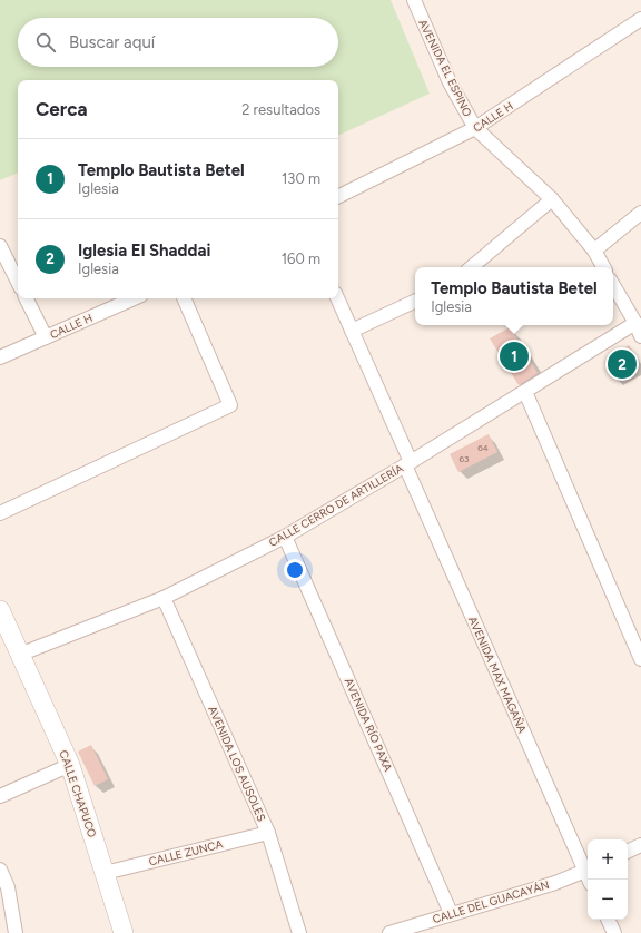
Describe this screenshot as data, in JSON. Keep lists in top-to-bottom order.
{
  "streets": {
    "street": [
      "AVENIDA EL ESPINO",
      "CALLE H",
      "CALLE CERRO DE ARTILLERÍA",
      "AVENIDA MAX MAGAÑA",
      "AVENIDA RÍO PAXA",
      "AVENIDA LOS AUSOLES",
      "CALLE CHAPUCO",
      "CALLE ZUNCA",
      "CALLE DEL GUACAYÁN"
    ]
  },
  "crossings": [
    ["AVENIDA EL ESPINO", "CALLE H"],
    ["CALLE CERRO DE ARTILLERÍA", "AVENIDA MAX MAGAÑA"],
    ["CALLE CERRO DE ARTILLERÍA", "AVENIDA RÍO PAXA"],
    ["CALLE CERRO DE ARTILLERÍA", "AVENIDA LOS AUSOLES"],
    ["CALLE CERRO DE ARTILLERÍA", "CALLE CHAPUCO"],
    ["AVENIDA MAX MAGAÑA", "CALLE DEL GUACAYÁN"],
    ["AVENIDA RÍO PAXA", "CALLE DEL GUACAYÁN"],
    ["AVENIDA LOS AUSOLES", "CALLE ZUNCA"],
    ["CALLE CHAPUCO", "CALLE ZUNCA"]
  ],
  "house_numbers": ["64", "63"],
  "page": {
    "search": "Buscar aquí",
    "heading": ["Cerca", "2 resultados"],
    "list": [
      {
        "mark": "1",
        "name": "Templo Bautista Betel",
        "note": "Iglesia",
        "value": "130 m"
      },
      {
        "mark": "2",
        "name": "Iglesia El Shaddai",
        "note": "Iglesia",
        "value": "160 m"
      }
    ],
    "popup": ["Templo Bautista Betel", "Iglesia"],
    "pins": ["1", "2"],
    "map_buttons": ["+", "−"]
  }
}
